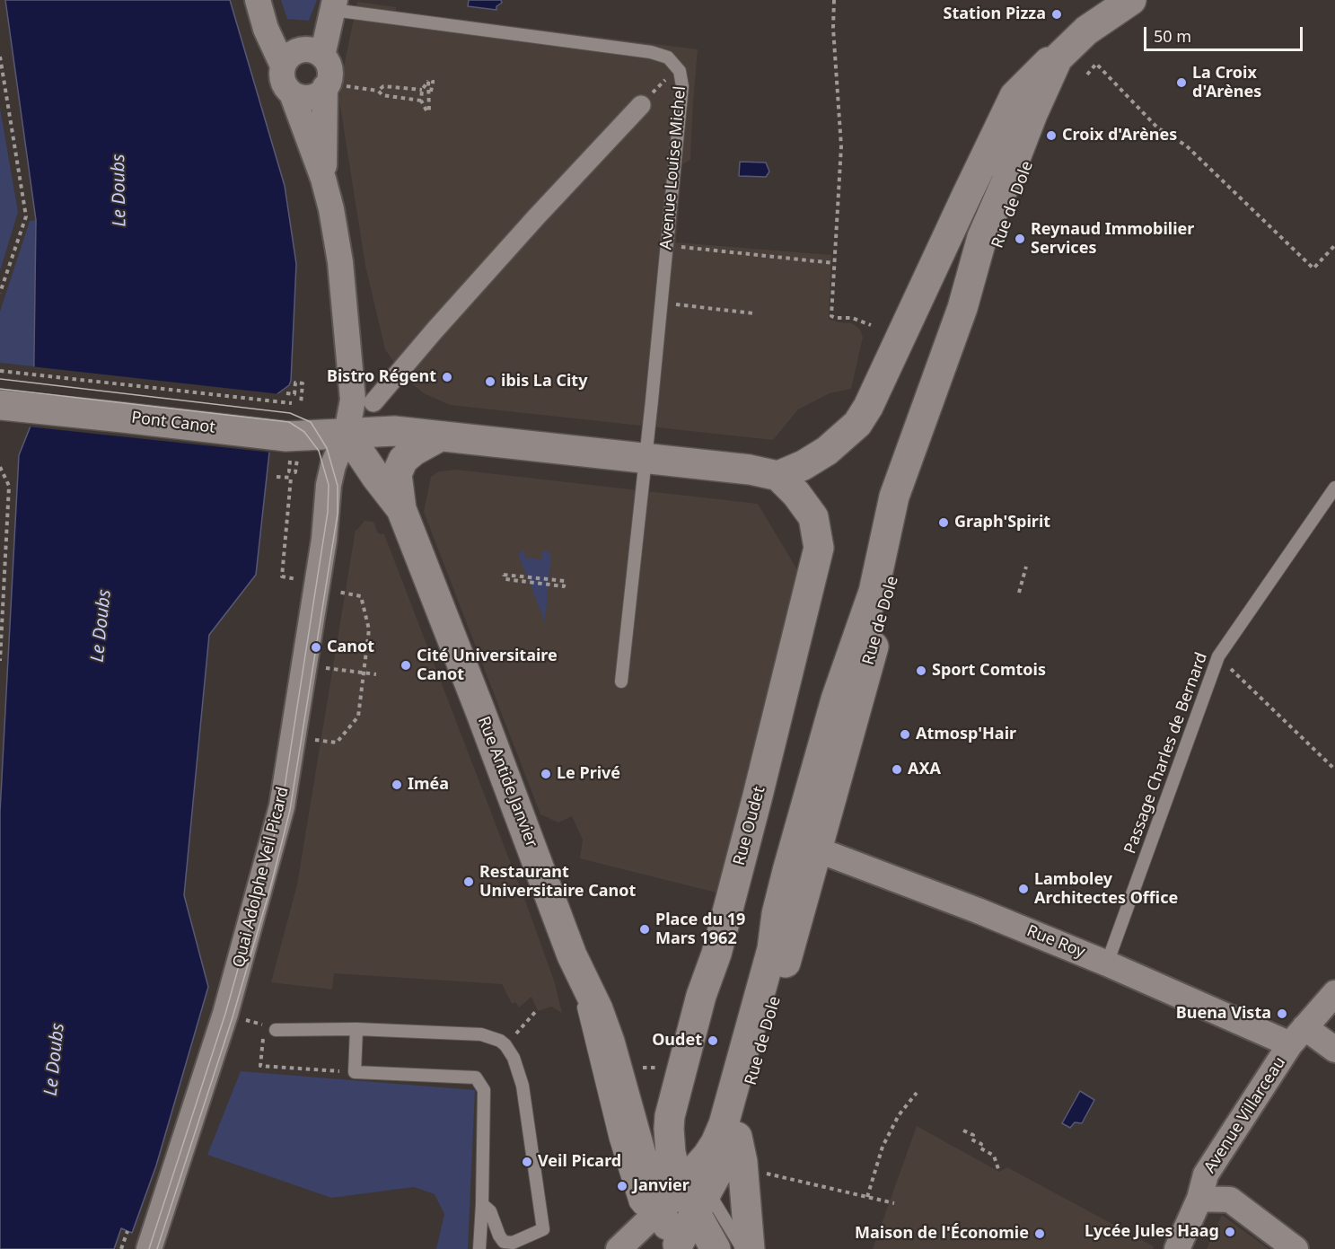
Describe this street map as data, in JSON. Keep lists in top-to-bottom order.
{
  "streets": {
    "main road": [
      "Rue de Dole",
      "Pont Canot",
      "Rue Antide Janvier",
      "Rue Oudet"
    ],
    "street": ["Quai Adolphe Veil Picard", "Rue Roy", "Avenue Villarceau"],
    "lane": ["Avenue Louise Michel", "Passage Charles de Bernard"]
  },
  "crossings": [
    ["Rue de Dole", "Rue Antide Janvier"],
    ["Rue de Dole", "Rue Oudet"],
    ["Rue de Dole", "Rue Roy"],
    ["Pont Canot", "Rue Antide Janvier"],
    ["Pont Canot", "Quai Adolphe Veil Picard"],
    ["Passage Charles de Bernard", "Rue Roy"],
    ["Rue Antide Janvier", "Quai Adolphe Veil Picard"],
    ["Rue Roy", "Avenue Villarceau"]
  ],
  "water": ["Le Doubs"],
  "places": [
    "Station Pizza",
    "La Croix d'Arènes",
    "Croix d'Arènes",
    "Reynaud Immobilier Services",
    "Bistro Régent",
    "ibis La City",
    "Graph'Spirit",
    "Canot",
    "Cité Universitaire Canot",
    "Sport Comtois",
    "Atmosp'Hair",
    "AXA",
    "Le Privé",
    "Iméa",
    "Restaurant Universitaire Canot",
    "Lamboley Architectes Office",
    "Place du 19 Mars 1962",
    "Buena Vista",
    "Oudet",
    "Veil Picard",
    "Janvier",
    "Lycée Jules Haag",
    "Maison de l'Économie"
  ],
  "scale_bar": "50 m"
}
